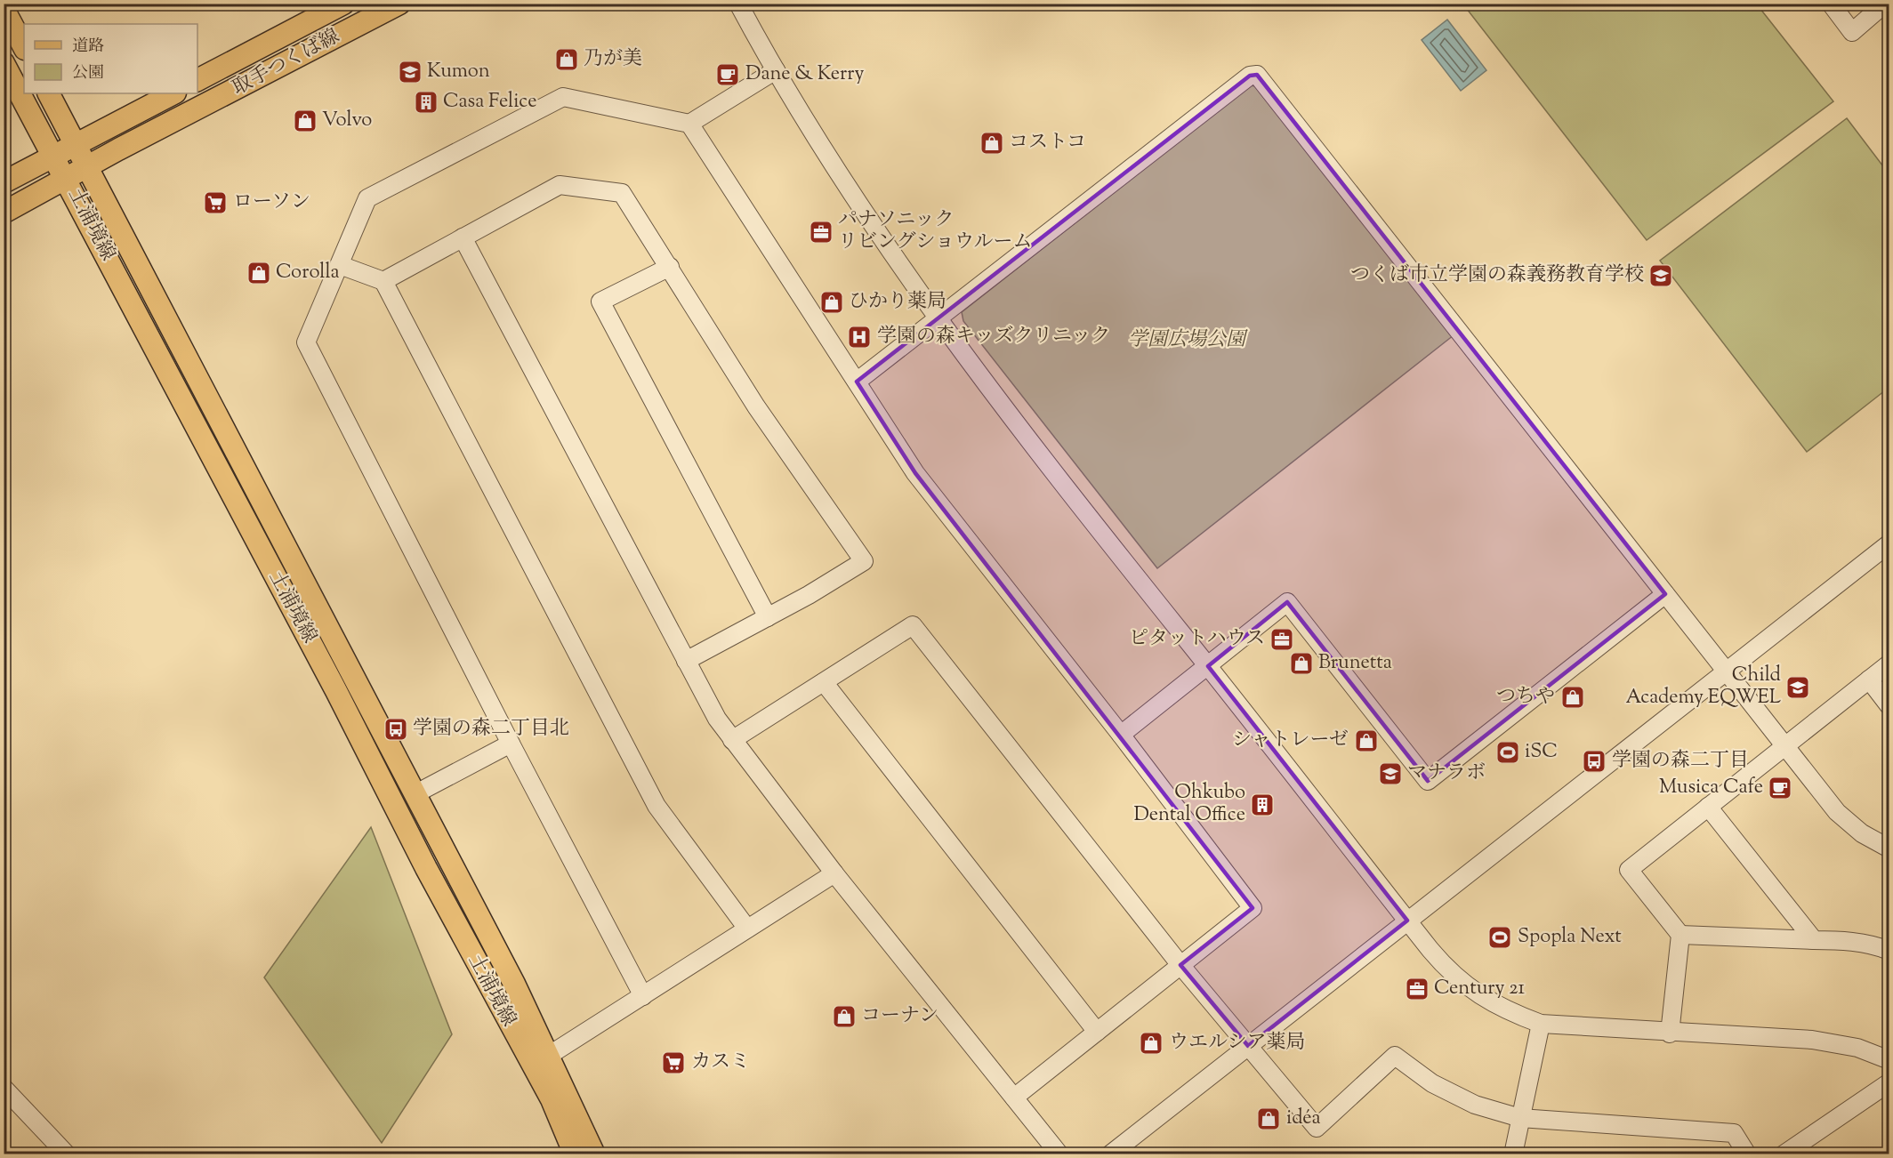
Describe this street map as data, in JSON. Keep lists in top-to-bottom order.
{
  "streets": {
    "main road": ["取手つくば線", "土浦境線"]
  },
  "crossings": [
    ["取手つくば線", "土浦境線"]
  ],
  "parks": ["学園広場公園"],
  "places": {
    "shop": [
      "乃が美",
      "Volvo",
      "コストコ",
      "Corolla",
      "ひかり薬局",
      "Brunetta",
      "つちや",
      "シャトレーゼ",
      "コーナン",
      "ウエルシア薬局",
      "idéa"
    ],
    "school or university": [
      "Kumon",
      "つくば市立学園の森義務教育学校",
      "Child Academy EQWEL",
      "マナラボ"
    ],
    "cafe": ["Dane & Kerry", "Musica Cafe"],
    "building": ["Casa Felice", "Ohkubo Dental Office"],
    "supermarket": ["ローソン", "カスミ"],
    "office": ["パナソニック リビングショウルーム", "ピタットハウス", "Century 21"],
    "hospital": ["学園の森キッズクリニック"],
    "bus stop": ["学園の森二丁目北", "学園の森二丁目"],
    "sports": ["iSC", "Spopla Next"]
  },
  "legend": ["道路", "公園"]
}
